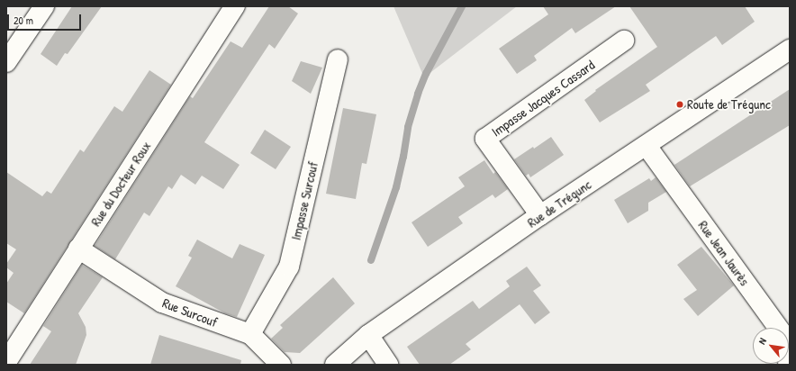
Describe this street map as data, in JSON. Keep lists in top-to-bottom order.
{
  "streets": {
    "street": [
      "Impasse Jacques Cassard",
      "Rue du Docteur Roux",
      "Impasse Surcouf",
      "Rue de Trégunc",
      "Rue Jean Jaurès",
      "Rue Surcouf"
    ]
  },
  "crossings": [
    ["Impasse Jacques Cassard", "Rue de Trégunc"],
    ["Rue du Docteur Roux", "Rue Surcouf"],
    ["Impasse Surcouf", "Rue Surcouf"],
    ["Rue de Trégunc", "Rue Jean Jaurès"]
  ],
  "places": ["Route de Trégunc"],
  "scale_bar": "20 m",
  "north": "top left"
}
